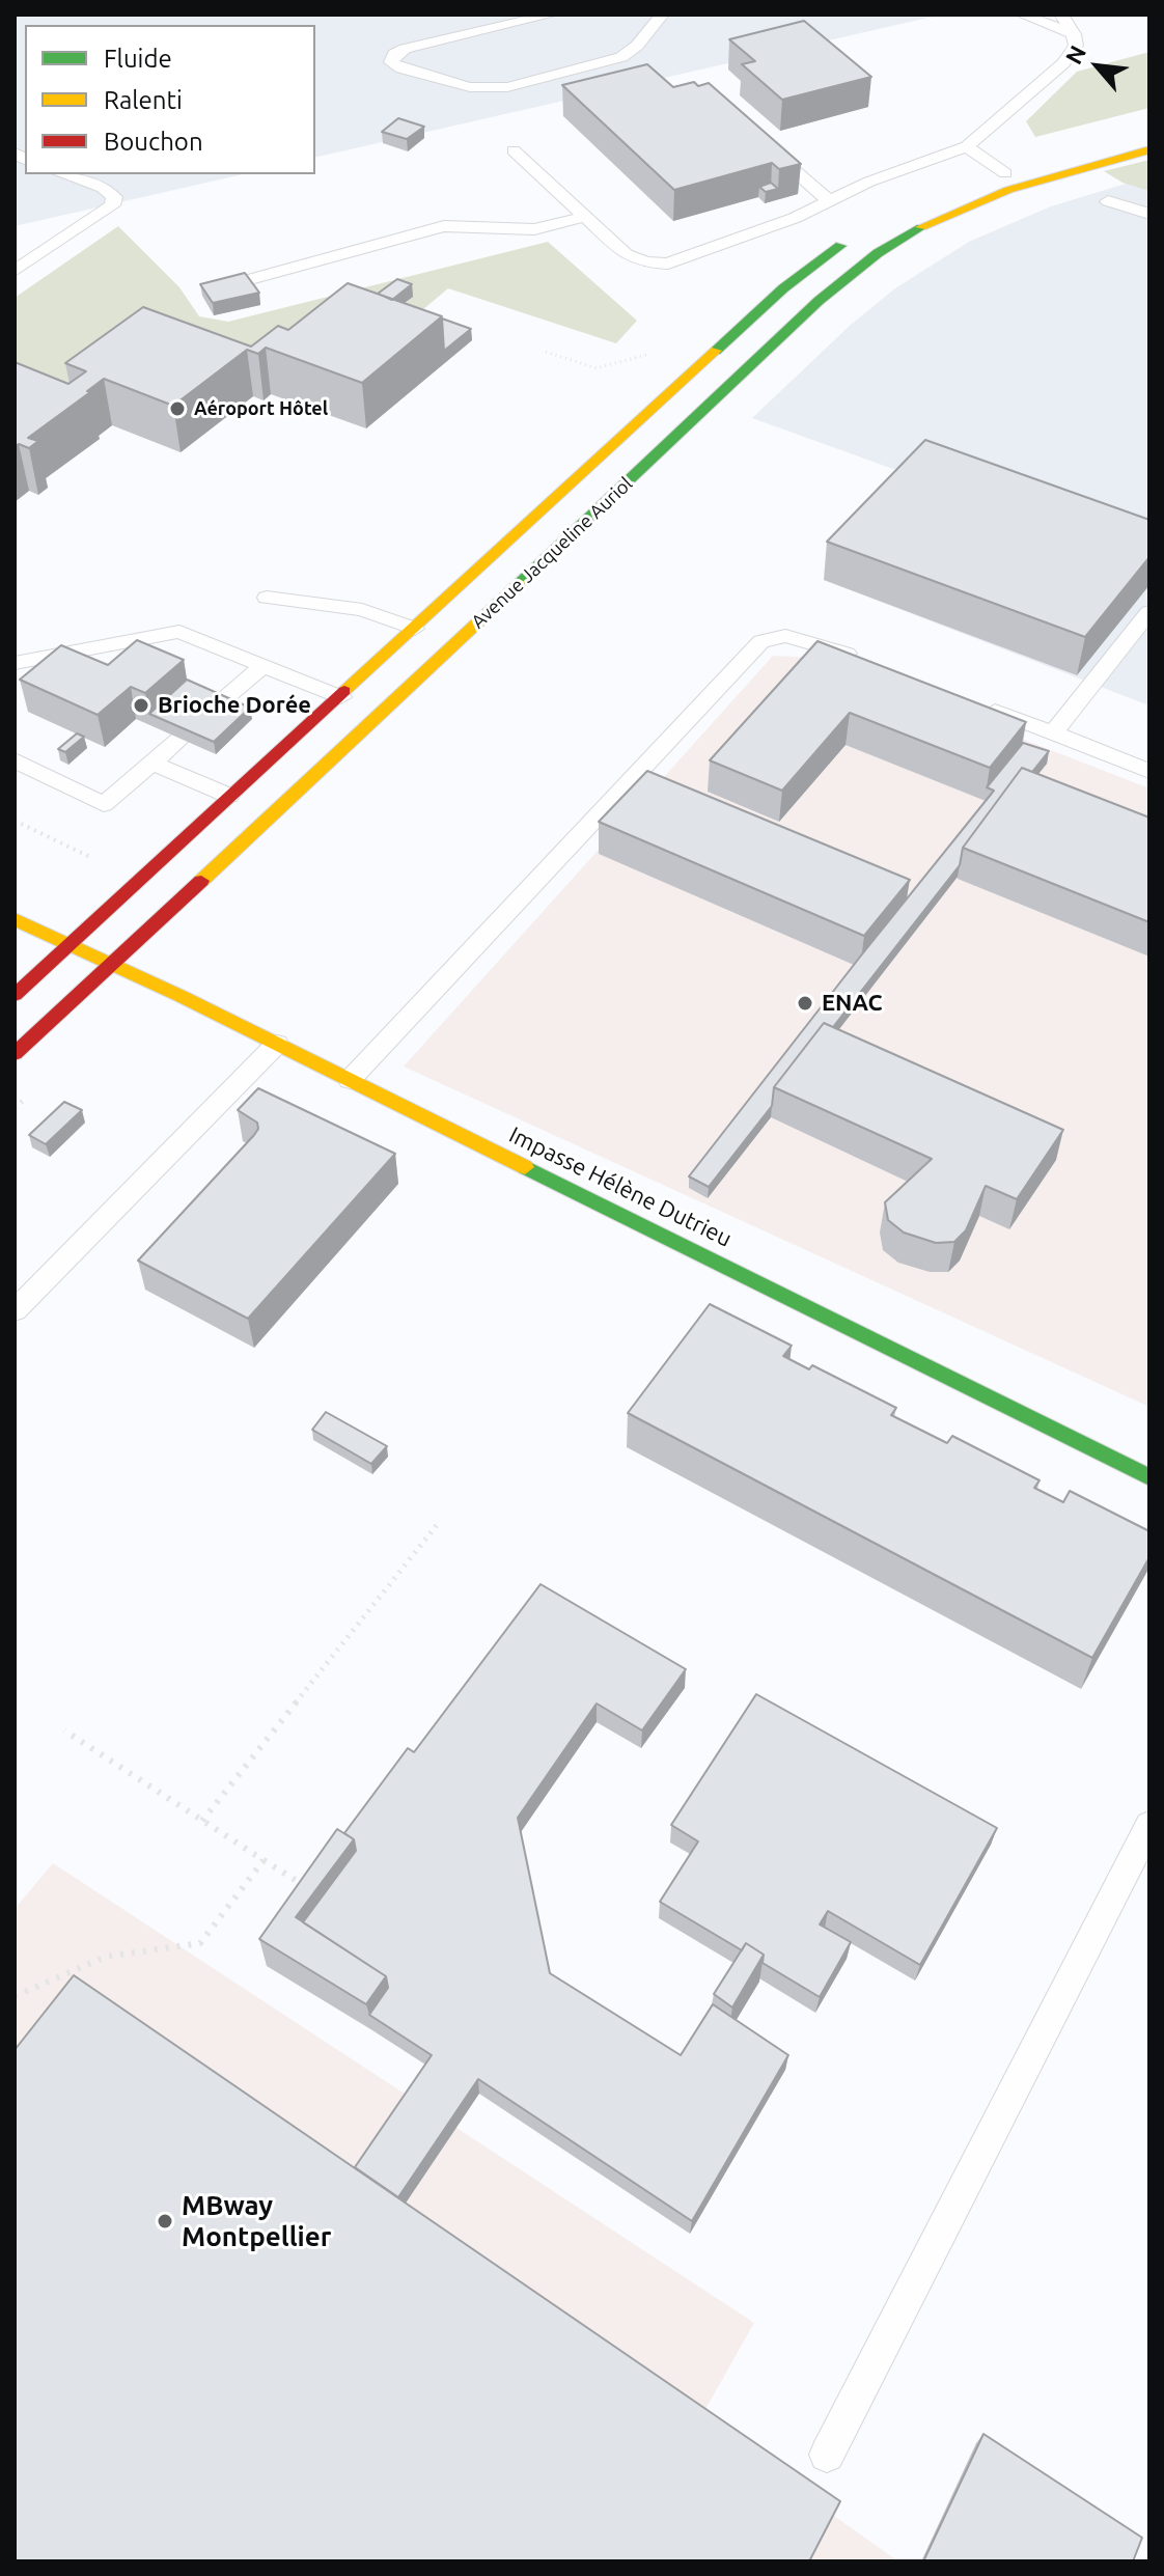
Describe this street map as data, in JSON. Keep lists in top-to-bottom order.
{
  "streets": {
    "main road": ["Avenue Jacqueline Auriol", "Impasse Hélène Dutrieu"]
  },
  "crossings": [
    ["Avenue Jacqueline Auriol", "Impasse Hélène Dutrieu"]
  ],
  "places": [
    "Aéroport Hôtel",
    "Brioche Dorée",
    "ENAC",
    "MBway Montpellier"
  ],
  "legend": ["Fluide", "Ralenti", "Bouchon"],
  "north": "top left"
}
